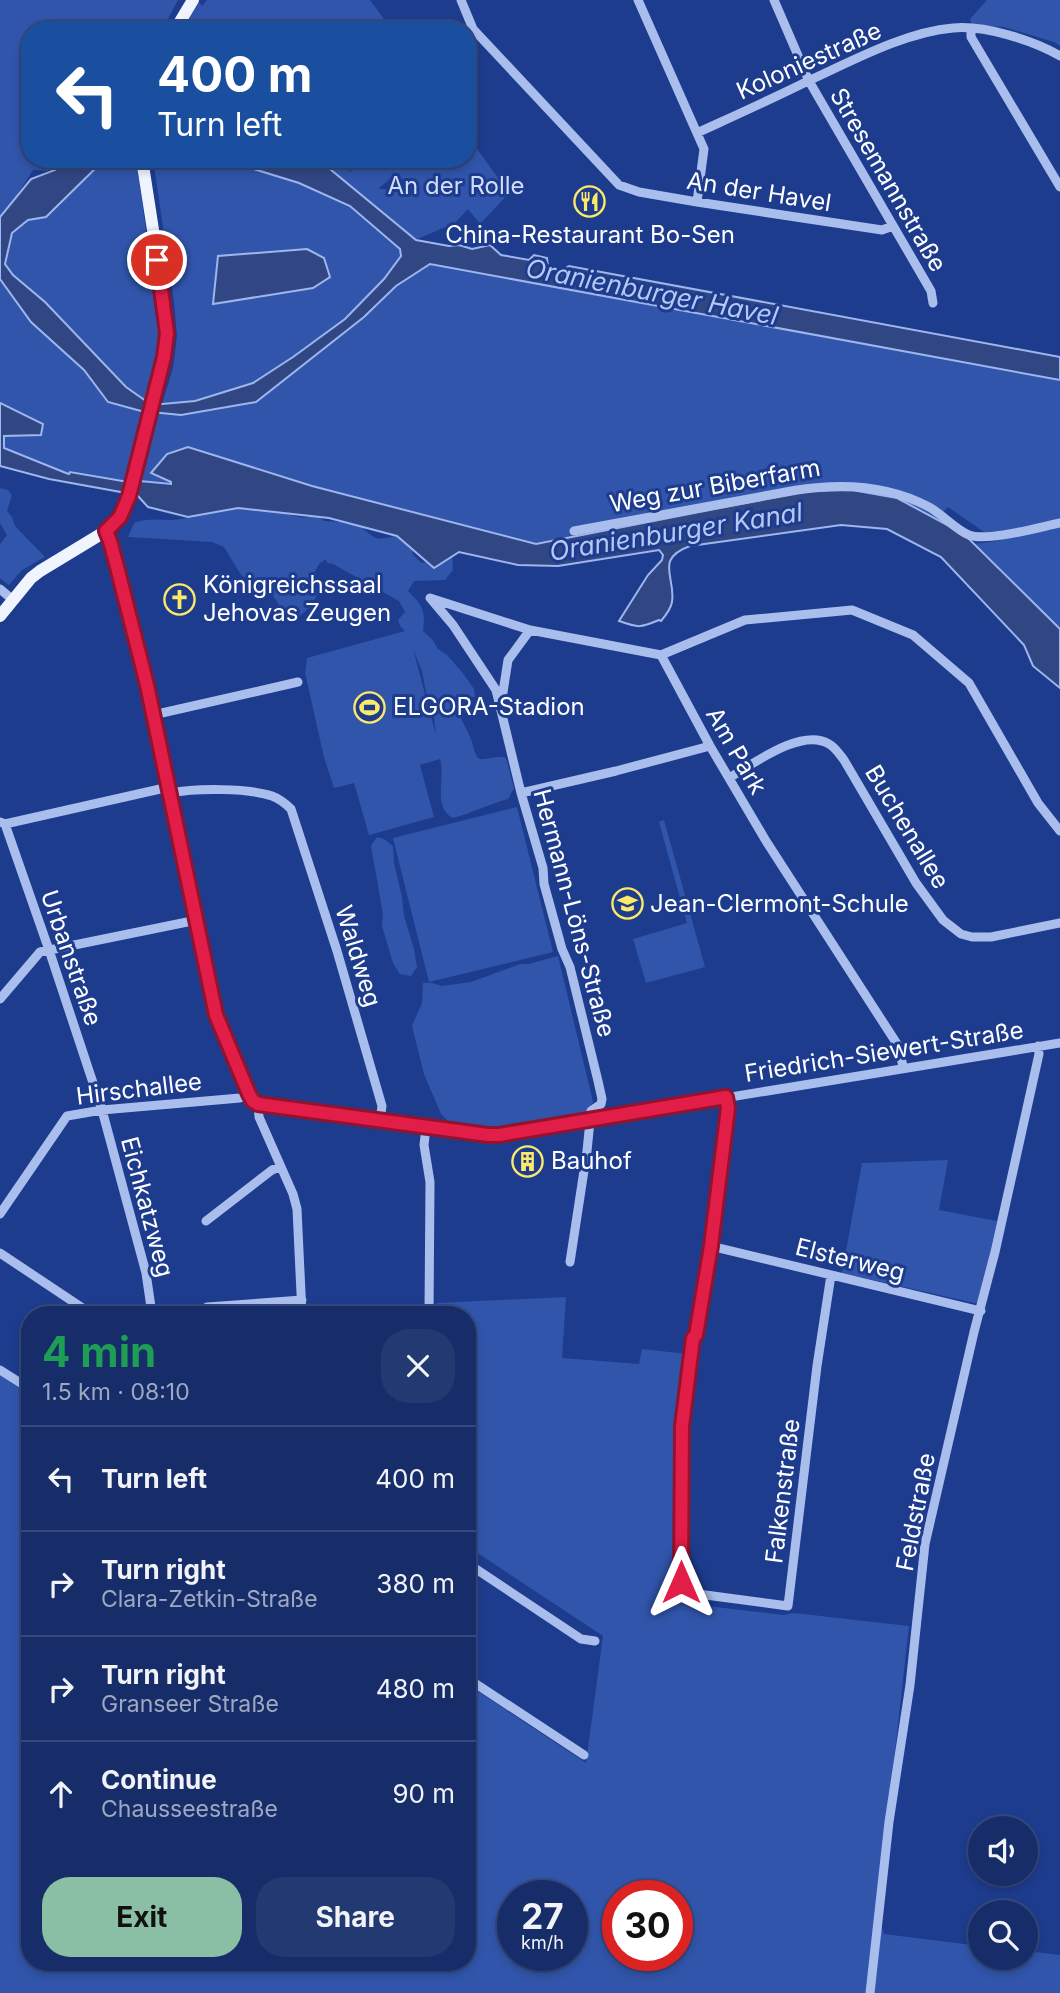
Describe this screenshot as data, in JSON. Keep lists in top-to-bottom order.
{
  "streets": {
    "street": [
      "Koloniestraße",
      "Stresemannstraße",
      "An der Havel",
      "Weg zur Biberfarm",
      "Am Park",
      "Buchenallee",
      "Hermann-Löns-Straße",
      "Waldweg",
      "Urbanstraße",
      "Friedrich-Siewert-Straße",
      "Hirschallee",
      "Eichkatzweg",
      "Elsterweg",
      "Falkenstraße",
      "Feldstraße"
    ]
  },
  "crossings": [
    ["Koloniestraße", "Stresemannstraße"],
    ["Stresemannstraße", "An der Havel"],
    ["Am Park", "Buchenallee"],
    ["Am Park", "Friedrich-Siewert-Straße"],
    ["Hermann-Löns-Straße", "Friedrich-Siewert-Straße"],
    ["Waldweg", "Friedrich-Siewert-Straße"],
    ["Urbanstraße", "Hirschallee"],
    ["Urbanstraße", "Eichkatzweg"],
    ["Friedrich-Siewert-Straße", "Feldstraße"],
    ["Hirschallee", "Eichkatzweg"],
    ["Elsterweg", "Falkenstraße"],
    ["Elsterweg", "Feldstraße"]
  ],
  "water": ["Oranienburger Havel", "Oranienburger Kanal"],
  "parks": ["An der Rolle"],
  "places": {
    "restaurant": ["China-Restaurant Bo-Sen"],
    "church": ["Königreichssaal Jehovas Zeugen"],
    "sports": ["ELGORA-Stadion"],
    "school or university": ["Jean-Clermont-Schule"],
    "building": ["Bauhof"]
  },
  "page": {
    "turn": ["400 m", "Turn left"],
    "heading": ["4 min", "1.5 km · 08:10"],
    "list": [
      {
        "name": "Turn left",
        "value": "400 m"
      },
      {
        "name": "Turn right",
        "note": "Clara-Zetkin-Straße",
        "value": "380 m"
      },
      {
        "name": "Turn right",
        "note": "Granseer Straße",
        "value": "480 m"
      },
      {
        "name": "Continue",
        "note": "Chausseestraße",
        "value": "90 m"
      }
    ],
    "buttons": ["Exit", "Share"],
    "speed": "27 km/h",
    "limit": "30"
  }
}
